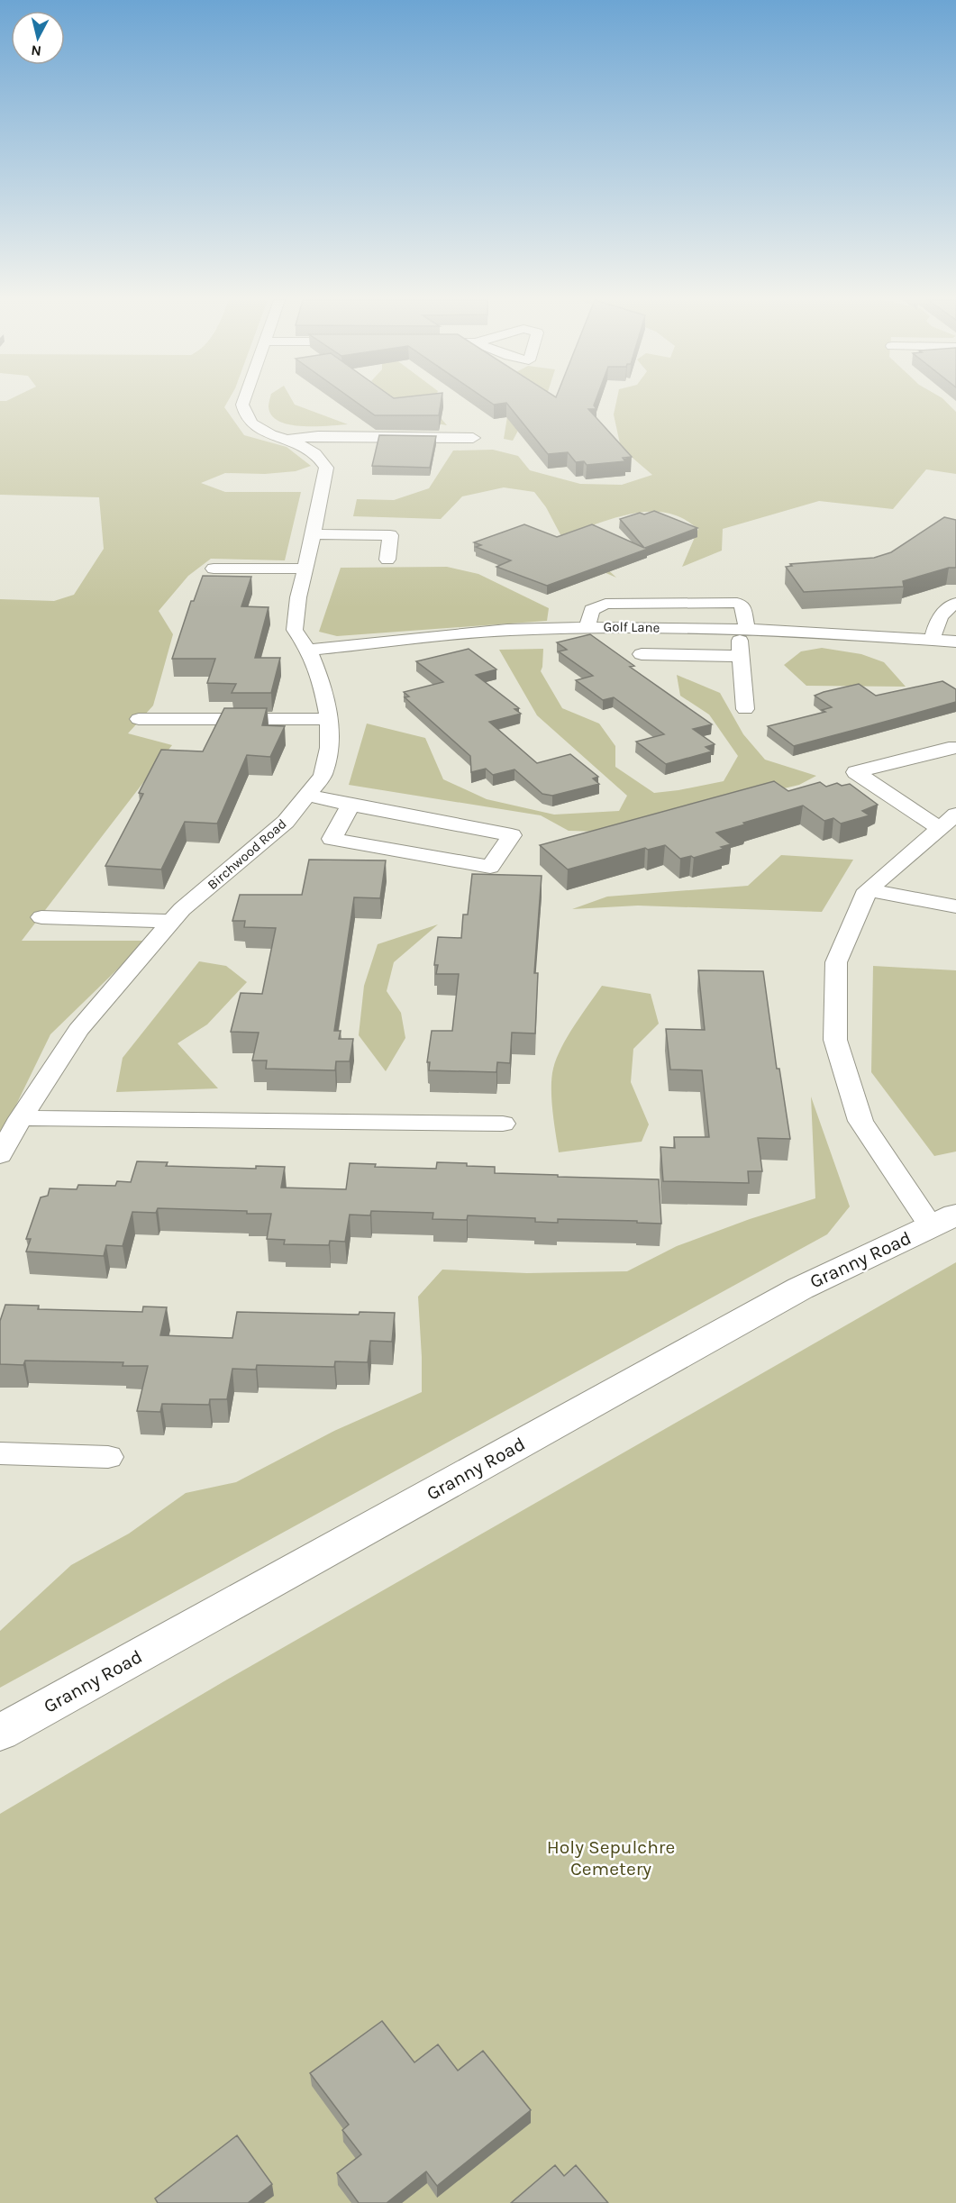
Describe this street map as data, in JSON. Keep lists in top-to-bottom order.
{
  "streets": {
    "street": ["Golf Lane", "Birchwood Road", "Granny Road"]
  },
  "crossings": [
    ["Golf Lane", "Birchwood Road"]
  ],
  "parks": ["Holy Sepulchre Cemetery"],
  "north": "bottom"
}
